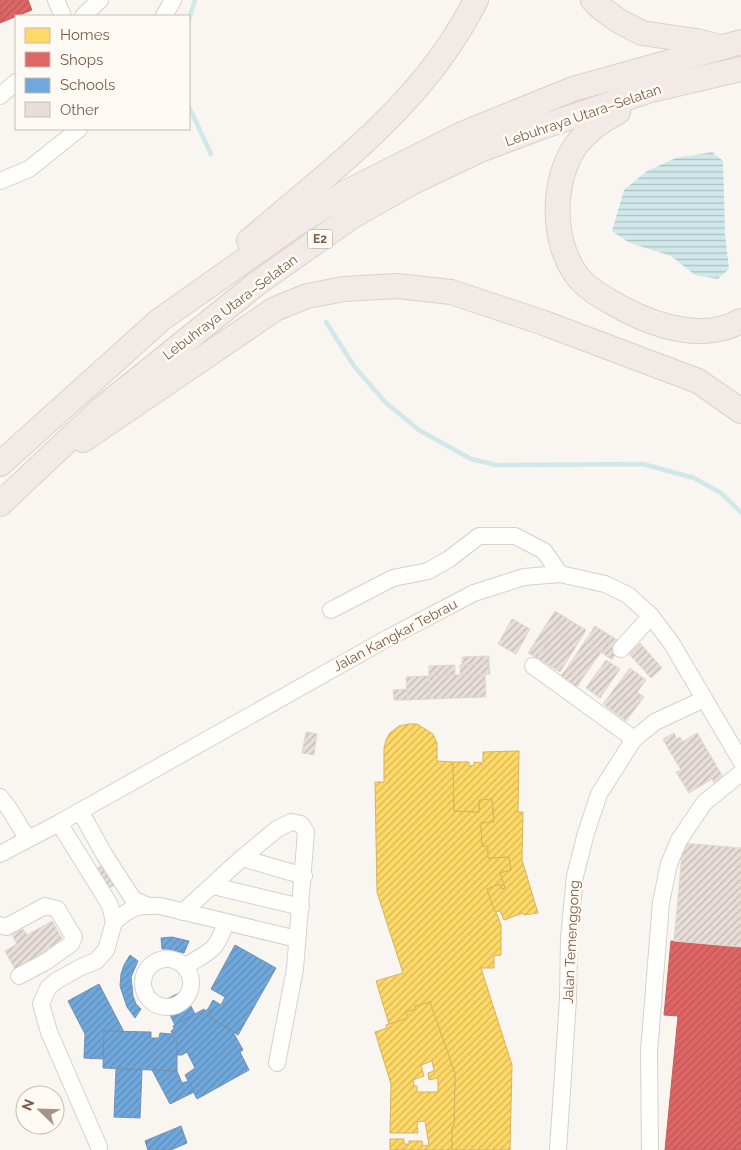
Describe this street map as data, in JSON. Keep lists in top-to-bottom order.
{
  "streets": {
    "highway": ["Lebuhraya Utara–Selatan", "E2"],
    "street": ["Jalan Kangkar Tebrau", "Jalan Temenggong"]
  },
  "crossings": [
    ["Jalan Kangkar Tebrau", "Jalan Temenggong"]
  ],
  "legend": [
    "Homes",
    "Shops",
    "Schools",
    "Other"
  ],
  "north": "top left"
}
